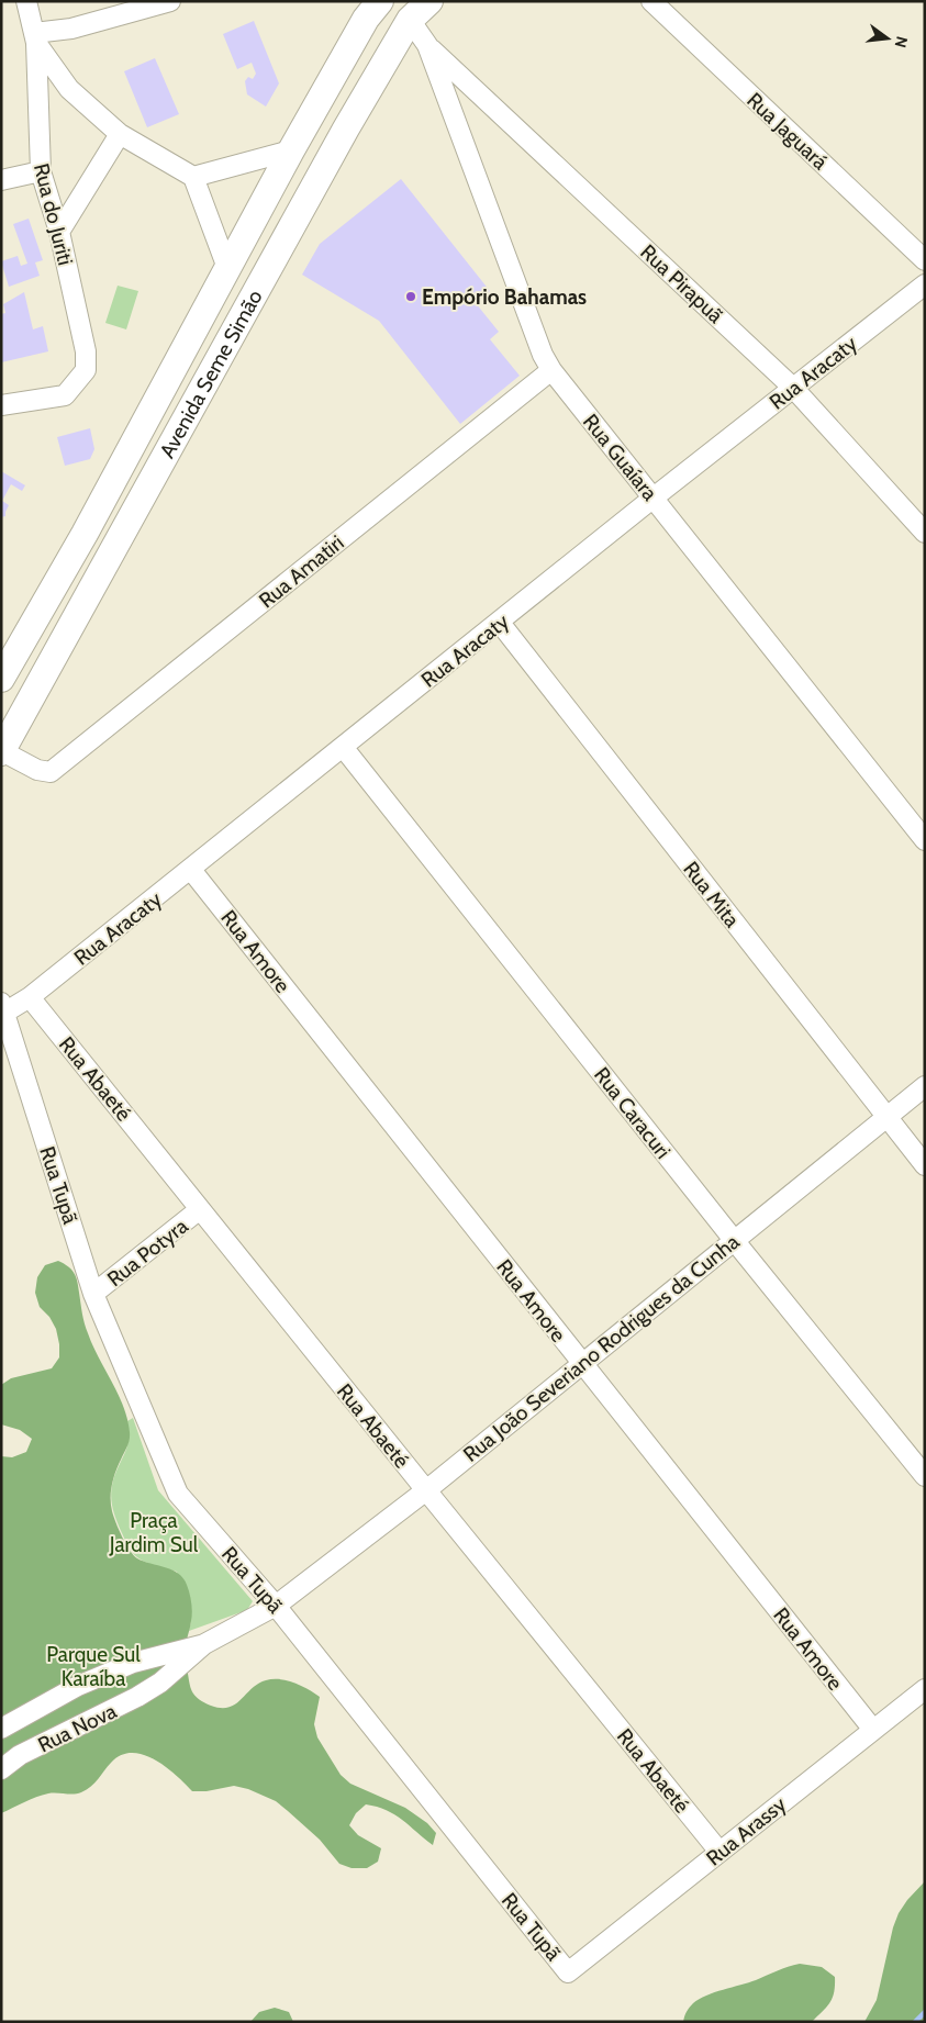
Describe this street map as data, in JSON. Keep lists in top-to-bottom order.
{
  "streets": {
    "main road": ["Avenida Seme Simão"],
    "street": [
      "Rua Jaguará",
      "Rua do Juriti",
      "Rua Pirapuã",
      "Rua Aracaty",
      "Rua Guaíara",
      "Rua Amatiri",
      "Rua Mita",
      "Rua Amore",
      "Rua Abaeté",
      "Rua Caracuri",
      "Rua Tupã",
      "Rua Potyra",
      "Rua João Severiano Rodrigues da Cunha",
      "Rua Nova",
      "Rua Arassy"
    ]
  },
  "crossings": [
    ["Rua Pirapuã", "Rua Aracaty"],
    ["Rua Pirapuã", "Rua Guaíara"],
    ["Rua Aracaty", "Rua Guaíara"],
    ["Rua Aracaty", "Rua Mita"],
    ["Rua Aracaty", "Rua Amore"],
    ["Rua Aracaty", "Rua Abaeté"],
    ["Rua Aracaty", "Rua Caracuri"],
    ["Rua Aracaty", "Rua Tupã"],
    ["Avenida Seme Simão", "Rua Guaíara"],
    ["Avenida Seme Simão", "Rua Amatiri"],
    ["Rua Guaíara", "Rua Amatiri"],
    ["Rua Mita", "Rua João Severiano Rodrigues da Cunha"],
    ["Rua Amore", "Rua João Severiano Rodrigues da Cunha"],
    ["Rua Amore", "Rua Arassy"],
    ["Rua Abaeté", "Rua Potyra"],
    ["Rua Abaeté", "Rua João Severiano Rodrigues da Cunha"],
    ["Rua Abaeté", "Rua Arassy"],
    ["Rua Caracuri", "Rua João Severiano Rodrigues da Cunha"],
    ["Rua Tupã", "Rua Potyra"],
    ["Rua Tupã", "Rua João Severiano Rodrigues da Cunha"],
    ["Rua Tupã", "Rua Nova"],
    ["Rua Tupã", "Rua Arassy"],
    ["Rua João Severiano Rodrigues da Cunha", "Rua Nova"]
  ],
  "parks": ["Praça Jardim Sul", "Parque Sul Karaíba"],
  "places": ["Empório Bahamas"],
  "north": "right"
}
